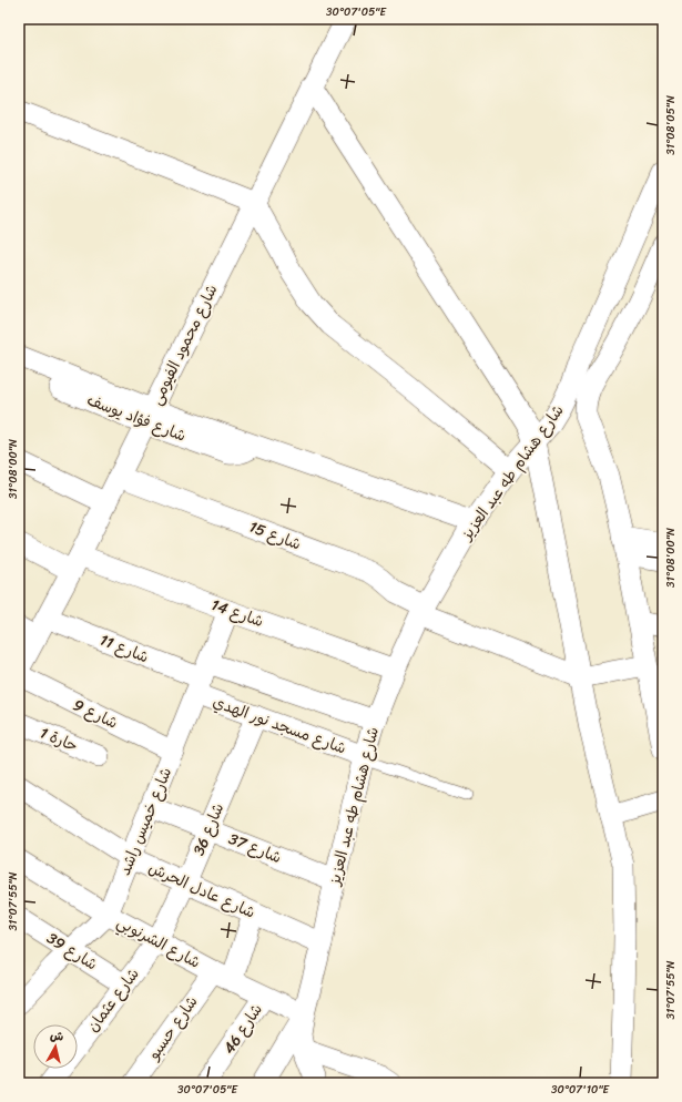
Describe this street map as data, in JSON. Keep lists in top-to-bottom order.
{
  "streets": {
    "street": [
      "شارع محمود الفيومى",
      "شارع فؤاد يوسف",
      "شارع هشام طه عبد العزيز",
      "شارع 15",
      "شارع 14",
      "شارع 11",
      "شارع 9",
      "شارع مسجد نور الهدي",
      "حارة 1",
      "شارع خميس راشد",
      "شارع 36",
      "شارع 37",
      "شارع عادل الحرش",
      "شارع الشرنوبي",
      "شارع 39",
      "شارع عثمان",
      "شارع حسبو",
      "شارع 46"
    ]
  },
  "crossings": [
    ["شارع محمود الفيومى", "شارع فؤاد يوسف"],
    ["شارع محمود الفيومى", "شارع 15"],
    ["شارع محمود الفيومى", "شارع 14"],
    ["شارع محمود الفيومى", "شارع 11"],
    ["شارع فؤاد يوسف", "شارع هشام طه عبد العزيز"],
    ["شارع هشام طه عبد العزيز", "شارع 15"],
    ["شارع هشام طه عبد العزيز", "شارع 14"],
    ["شارع هشام طه عبد العزيز", "شارع مسجد نور الهدي"],
    ["شارع هشام طه عبد العزيز", "شارع 37"],
    ["شارع هشام طه عبد العزيز", "شارع عادل الحرش"],
    ["شارع هشام طه عبد العزيز", "شارع الشرنوبي"],
    ["شارع 14", "شارع خميس راشد"],
    ["شارع 11", "شارع مسجد نور الهدي"],
    ["شارع 11", "شارع خميس راشد"],
    ["شارع 9", "شارع خميس راشد"],
    ["شارع مسجد نور الهدي", "شارع خميس راشد"],
    ["شارع مسجد نور الهدي", "شارع 36"],
    ["شارع خميس راشد", "شارع 37"],
    ["شارع خميس راشد", "شارع عادل الحرش"],
    ["شارع خميس راشد", "شارع الشرنوبي"],
    ["شارع خميس راشد", "شارع 39"],
    ["شارع 36", "شارع 37"],
    ["شارع 36", "شارع عادل الحرش"],
    ["شارع 36", "شارع الشرنوبي"],
    ["شارع 36", "شارع عثمان"],
    ["شارع الشرنوبي", "شارع عثمان"],
    ["شارع الشرنوبي", "شارع حسبو"],
    ["شارع الشرنوبي", "شارع 46"],
    ["شارع 39", "شارع عثمان"]
  ],
  "north": "top",
  "coordinates": [
    "30°07'05\"E",
    "31°08'05\"N",
    "31°08'00\"N",
    "31°07'55\"N",
    "30°07'10\"E"
  ]
}
